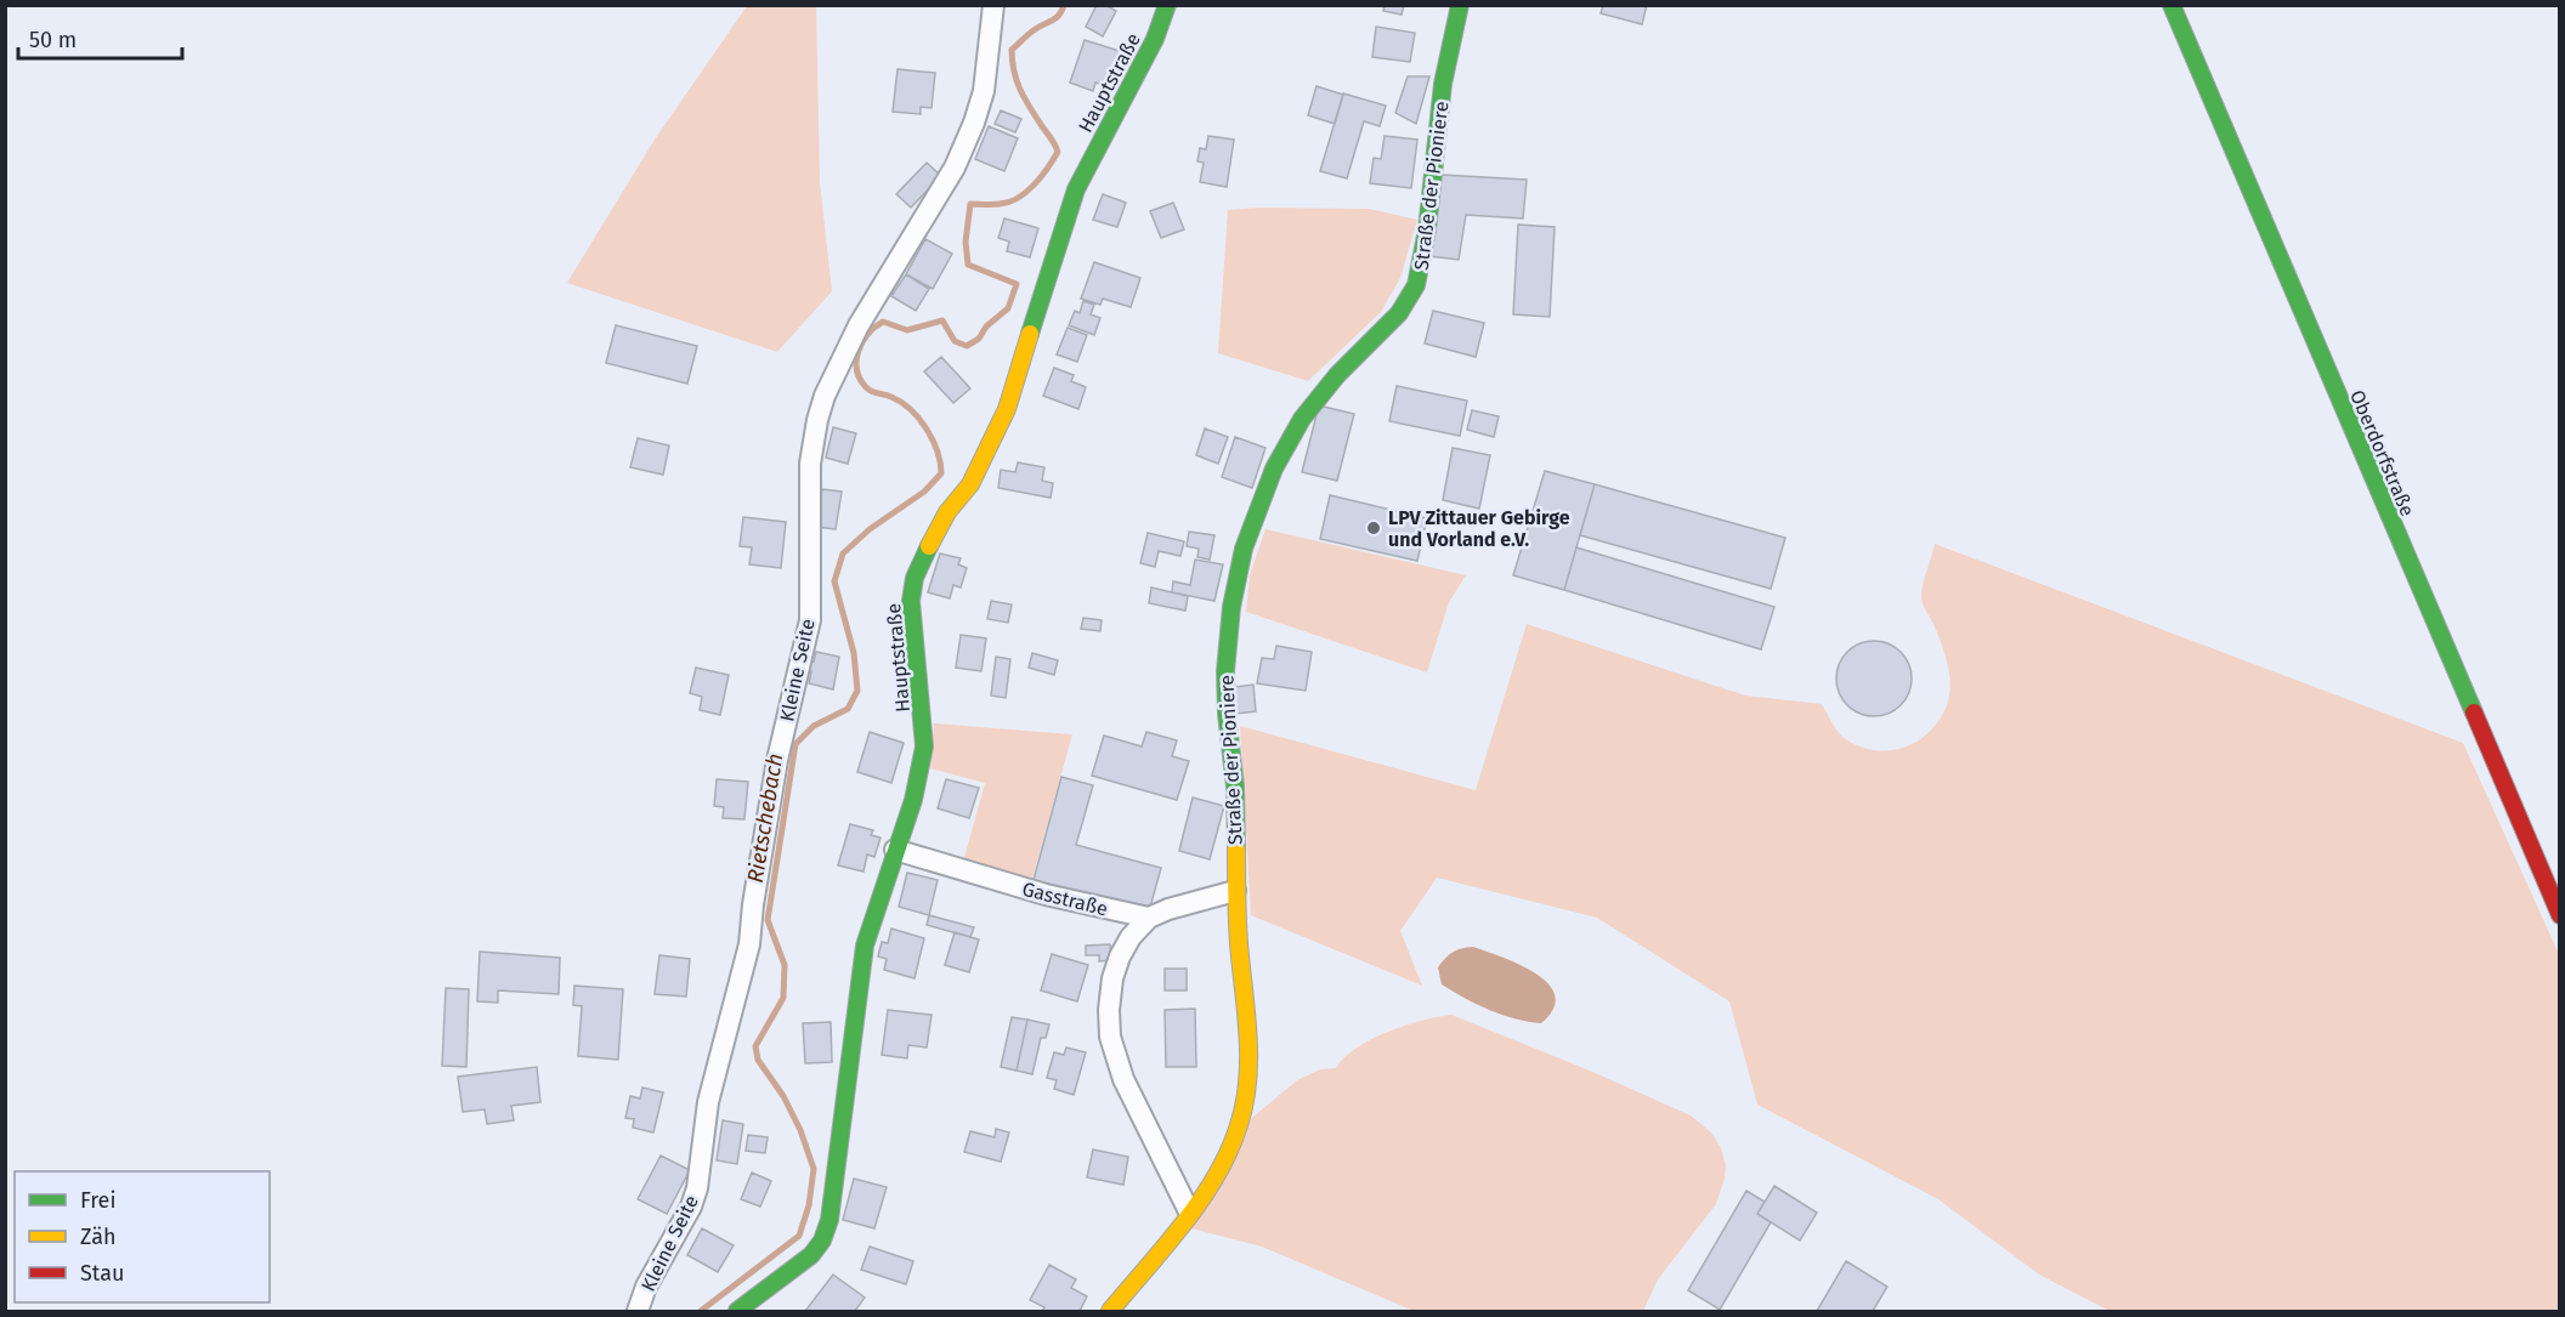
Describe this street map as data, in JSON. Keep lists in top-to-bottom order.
{
  "streets": {
    "street": [
      "Hauptstraße",
      "Straße der Pioniere",
      "Oberdorfstraße",
      "Kleine Seite",
      "Gasstraße"
    ]
  },
  "crossings": [
    ["Hauptstraße", "Gasstraße"]
  ],
  "water": ["Rietschebach"],
  "places": ["LPV Zittauer Gebirge und Vorland e.V."],
  "legend": ["Frei", "Zäh", "Stau"],
  "scale_bar": "50 m"
}
